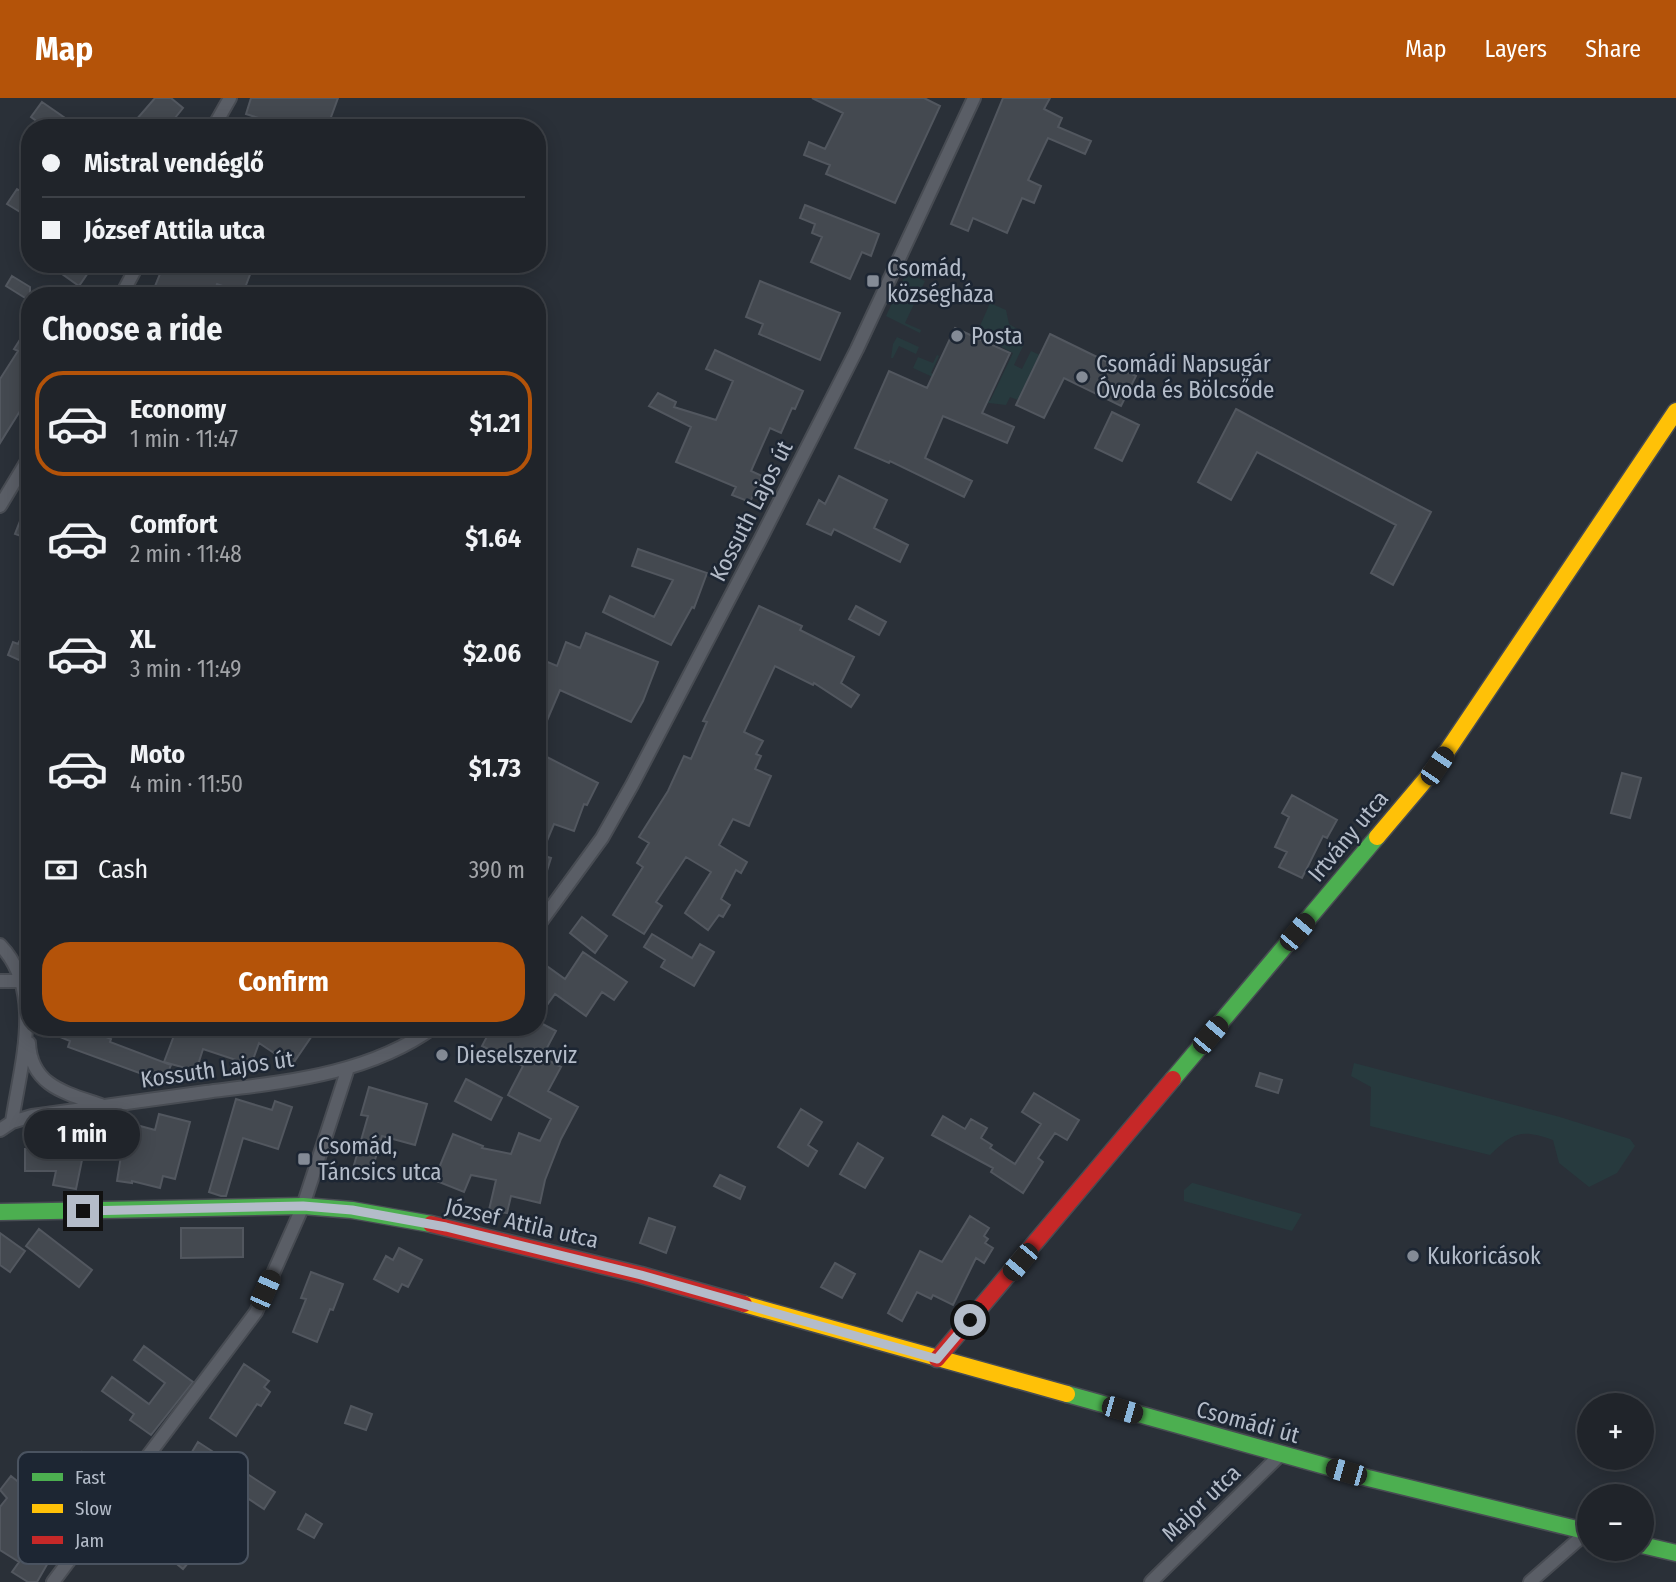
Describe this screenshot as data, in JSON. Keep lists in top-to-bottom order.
{
  "streets": {
    "main road": ["Irtvány utca", "József Attila utca", "Csomádi út"],
    "street": ["Kossuth Lajos út", "Major utca"]
  },
  "crossings": [
    ["Irtvány utca", "József Attila utca"],
    ["Irtvány utca", "Csomádi út"],
    ["József Attila utca", "Csomádi út"],
    ["Csomádi út", "Major utca"]
  ],
  "places": {
    "transit": ["Csomád, községháza", "Csomád, Táncsics utca"],
    "other": [
      "Posta",
      "Csomádi Napsugár Óvoda és Bölcsőde",
      "Dieselszerviz",
      "Kukoricások"
    ]
  },
  "legend": ["Fast", "Slow", "Jam"],
  "page": {
    "header": "Map",
    "nav": ["Map", "Layers", "Share"],
    "banner": ["Mistral vendéglő", "József Attila utca"],
    "heading": "Choose a ride",
    "list": [
      {
        "name": "Economy",
        "note": "1 min · 11:47",
        "value": "$1.21"
      },
      {
        "name": "Comfort",
        "note": "2 min · 11:48",
        "value": "$1.64"
      },
      {
        "name": "XL",
        "note": "3 min · 11:49",
        "value": "$2.06"
      },
      {
        "name": "Moto",
        "note": "4 min · 11:50",
        "value": "$1.73"
      }
    ],
    "pay": ["Cash", "390 m"],
    "buttons": "Confirm",
    "bubble": "1 min",
    "map_buttons": ["+", "−"]
  }
}
